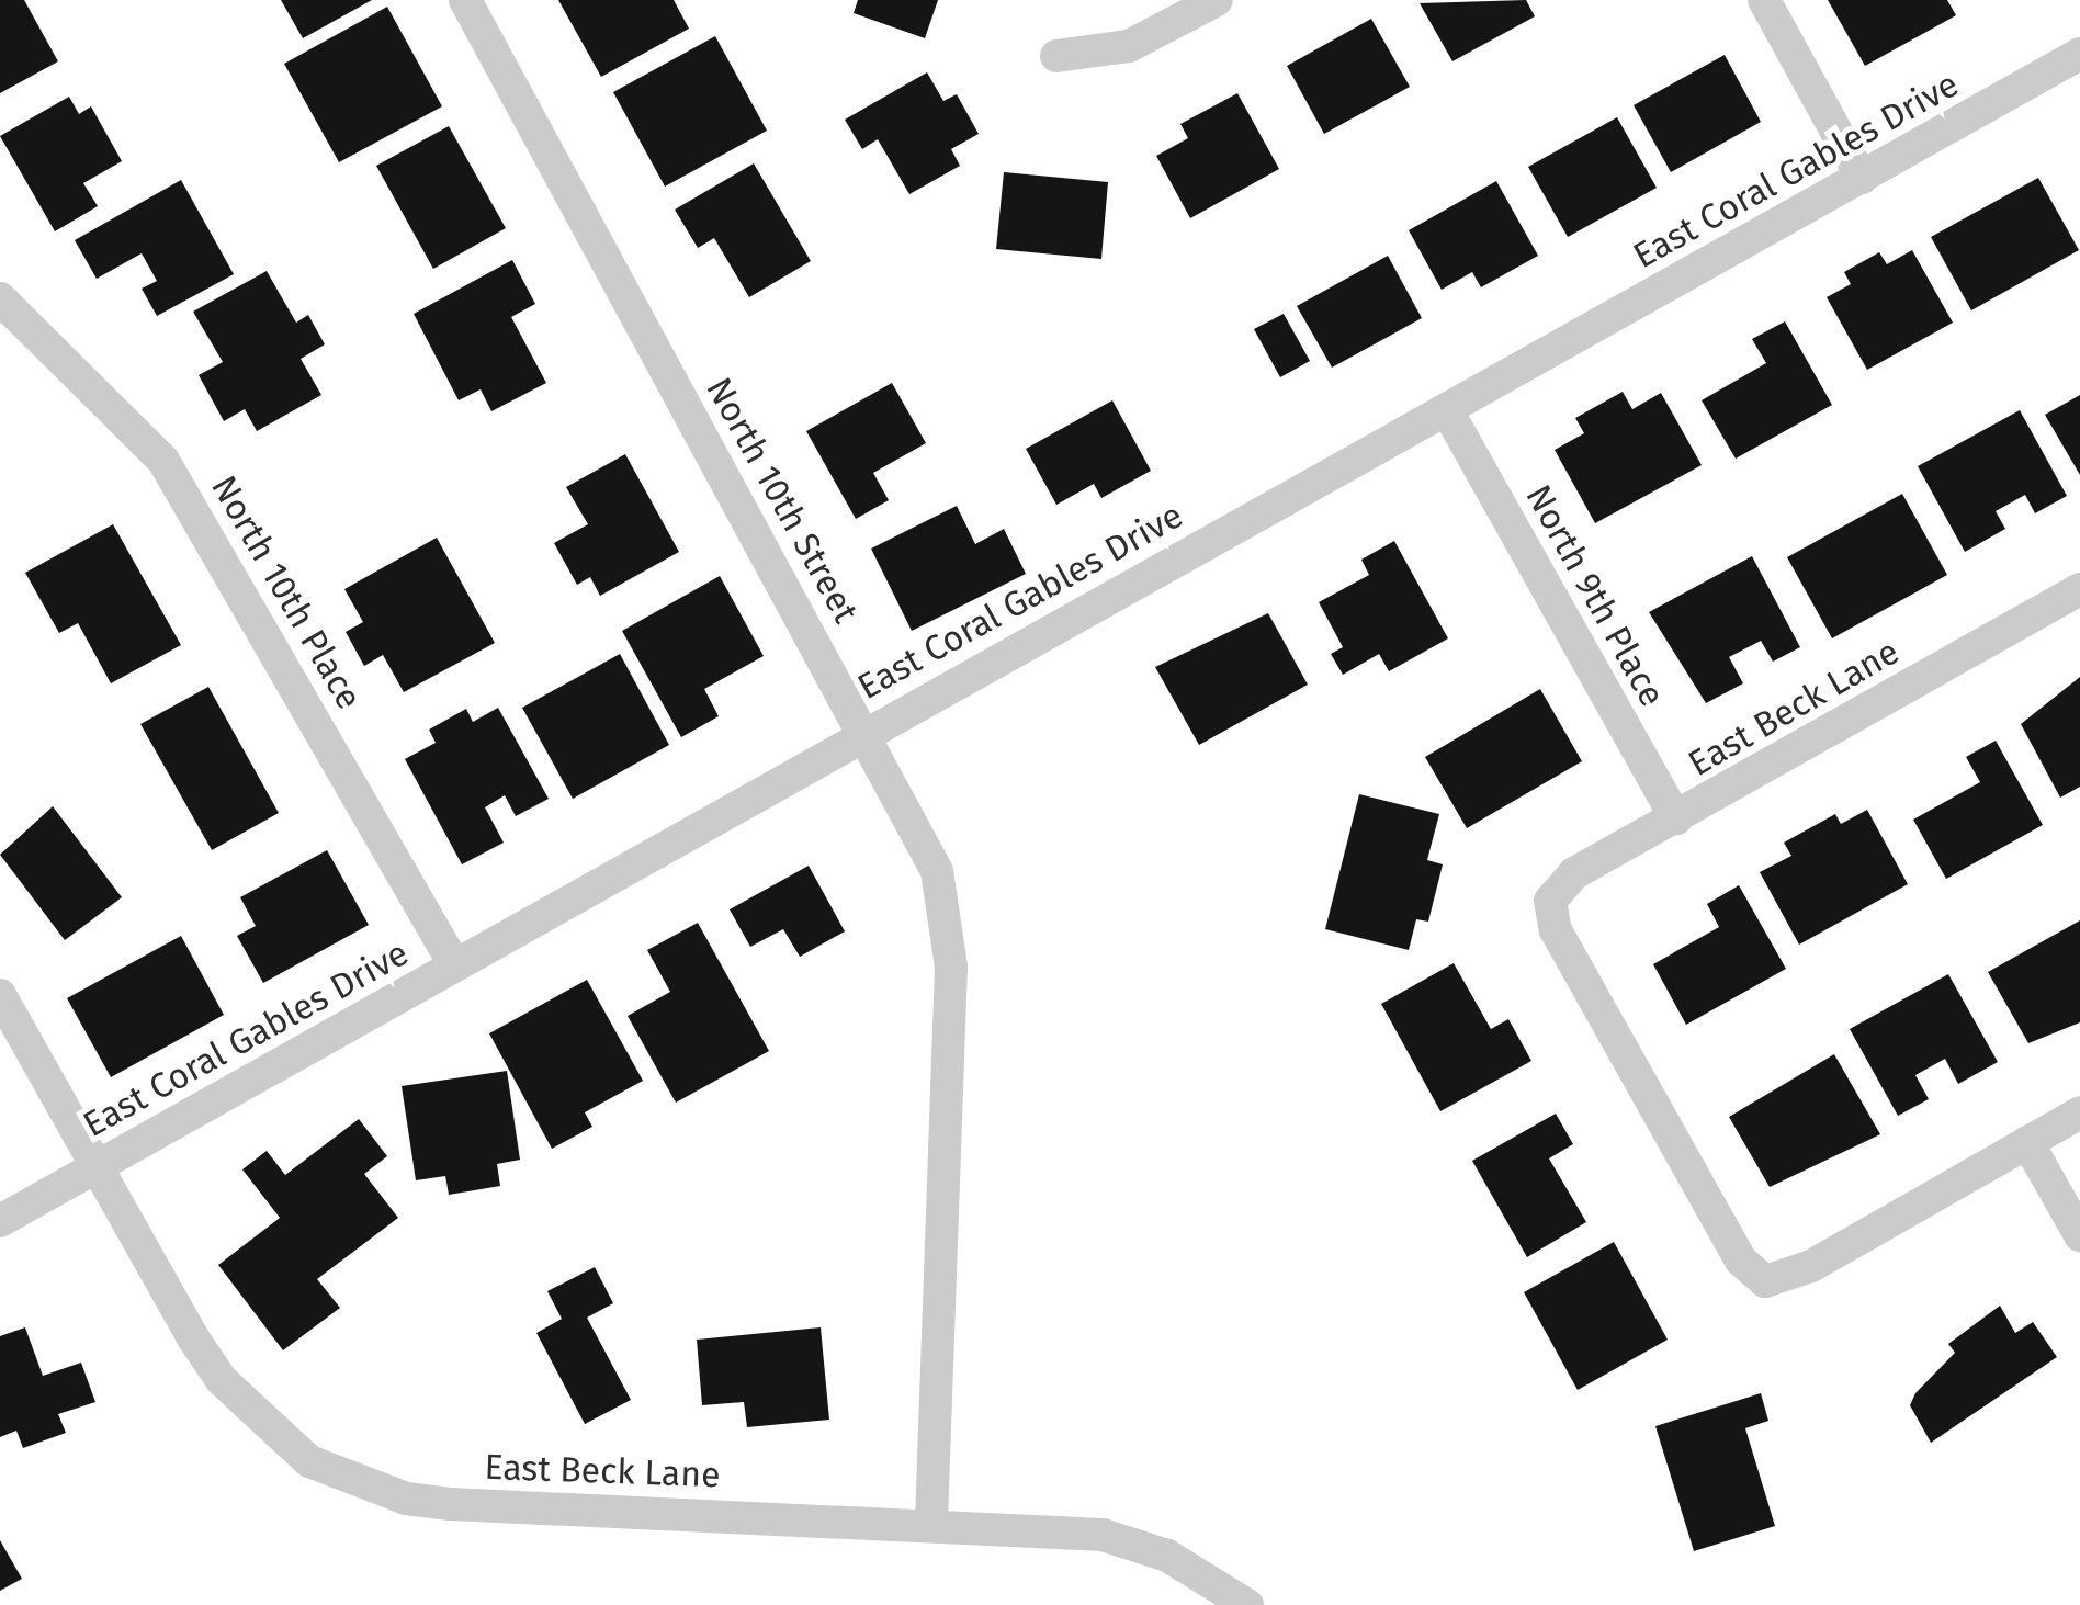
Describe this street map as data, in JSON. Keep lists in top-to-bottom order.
{
  "streets": {
    "street": [
      "East Coral Gables Drive",
      "North 10th Street",
      "North 10th Place",
      "North 9th Place",
      "East Beck Lane"
    ]
  },
  "crossings": [
    ["East Coral Gables Drive", "North 10th Street"],
    ["East Coral Gables Drive", "North 10th Place"],
    ["East Coral Gables Drive", "North 9th Place"],
    ["East Coral Gables Drive", "East Beck Lane"],
    ["North 10th Street", "East Beck Lane"],
    ["North 9th Place", "East Beck Lane"]
  ]
}
